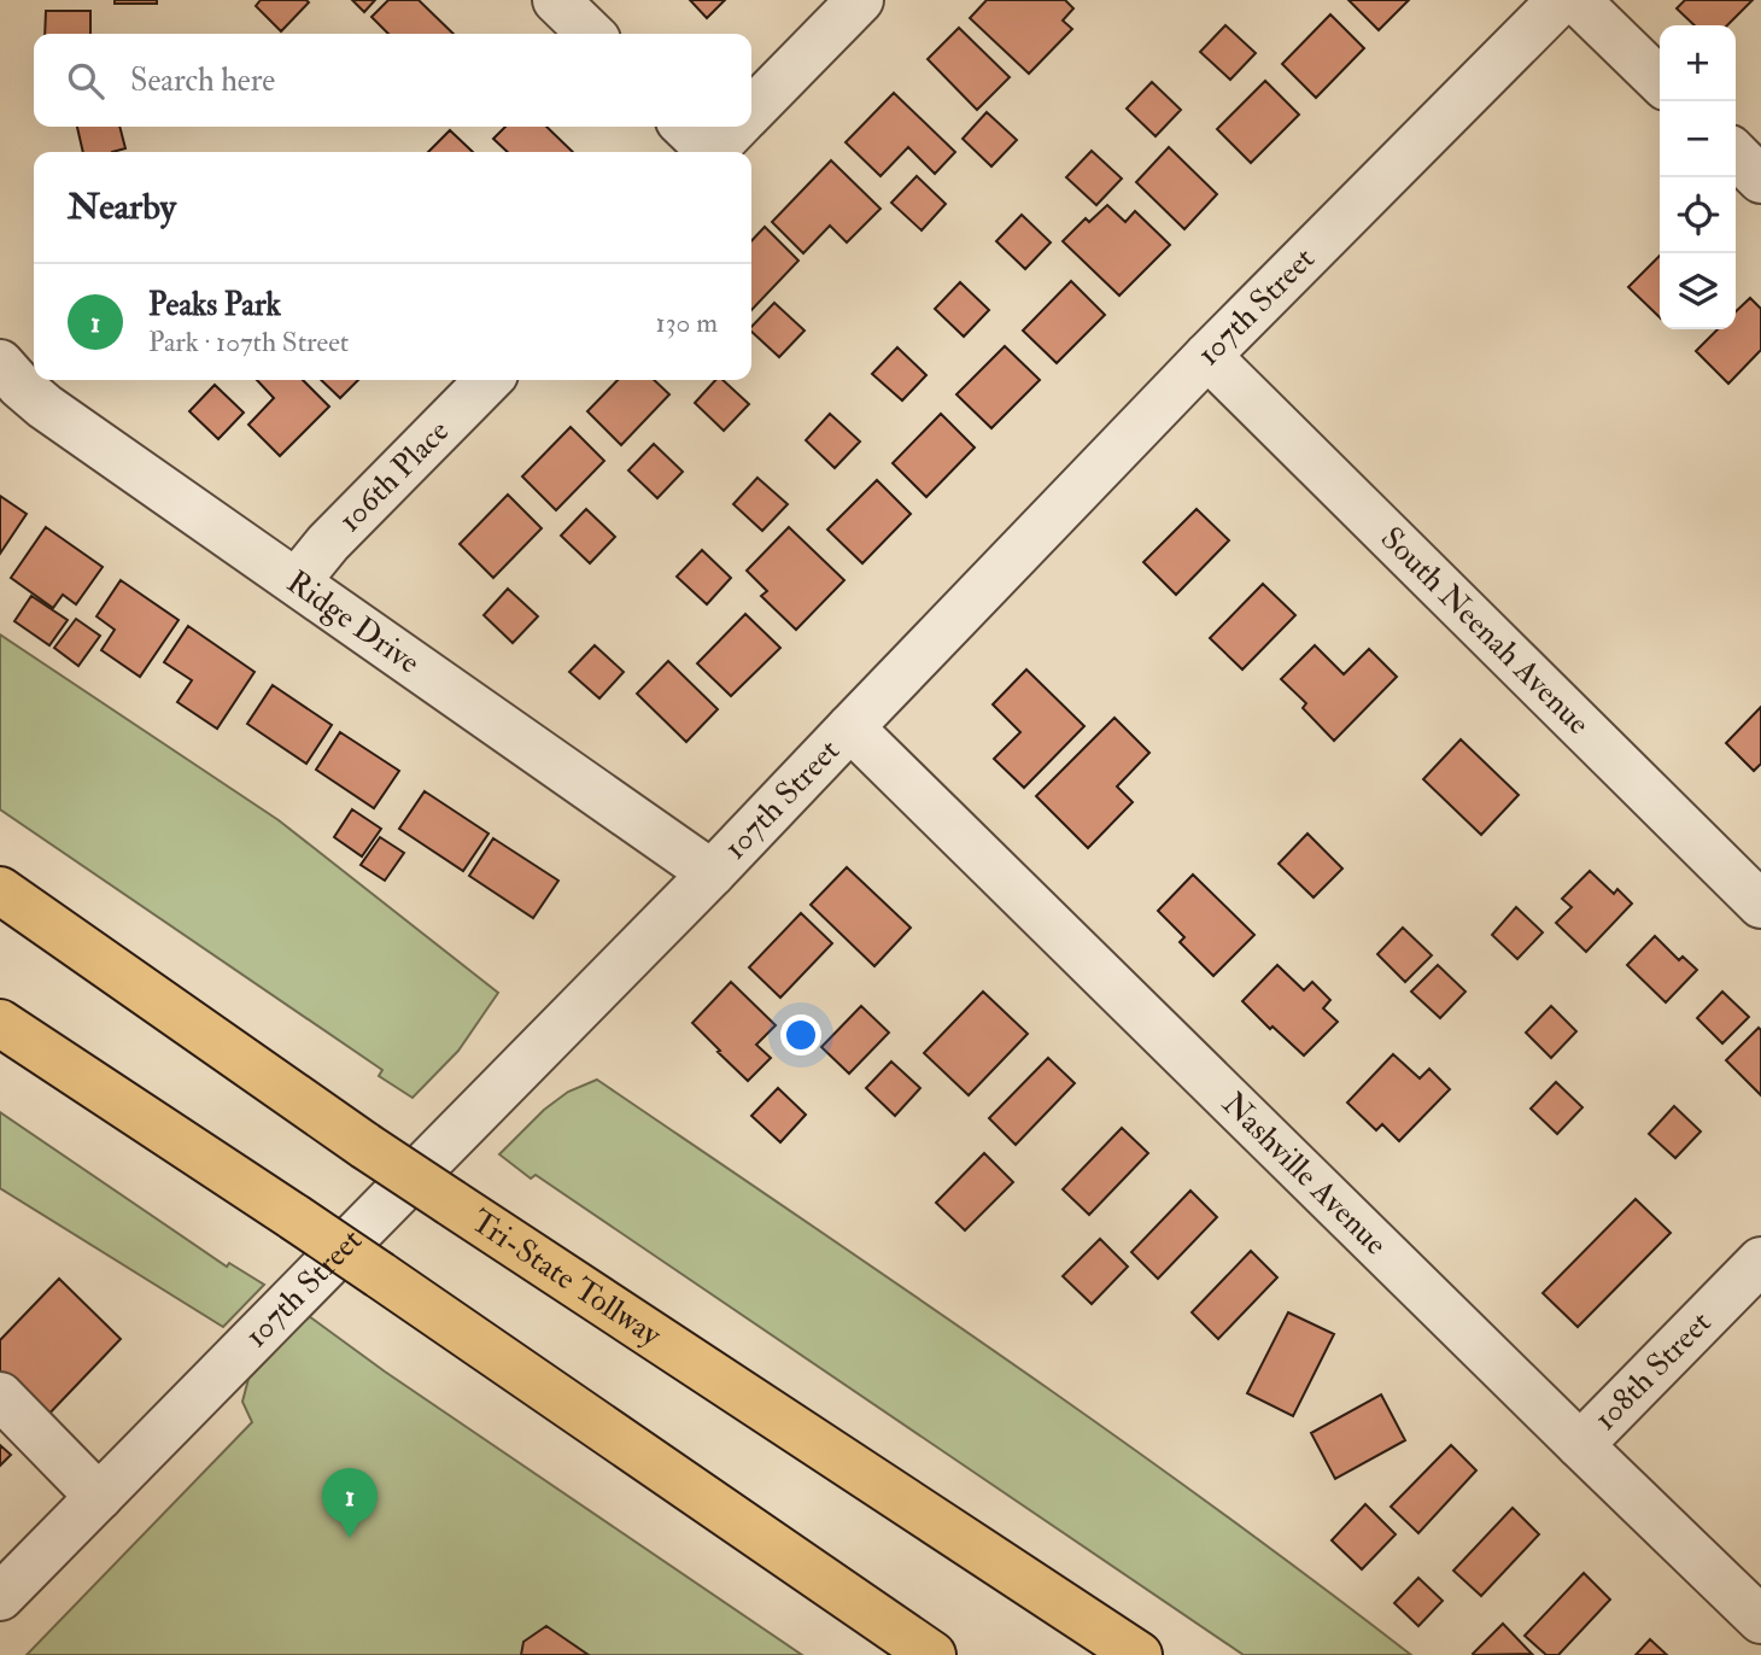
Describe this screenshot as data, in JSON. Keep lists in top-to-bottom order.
{
  "streets": {
    "highway": ["Tri-State Tollway"],
    "street": [
      "107th Street",
      "106th Place",
      "Ridge Drive",
      "South Neenah Avenue",
      "Nashville Avenue",
      "108th Street"
    ]
  },
  "crossings": [
    ["107th Street", "Ridge Drive"],
    ["107th Street", "South Neenah Avenue"],
    ["107th Street", "Nashville Avenue"],
    ["106th Place", "Ridge Drive"],
    ["Nashville Avenue", "108th Street"]
  ],
  "page": {
    "map_buttons": ["+", "−"],
    "search": "Search here",
    "heading": "Nearby",
    "list": [
      {
        "mark": "1",
        "name": "Peaks Park",
        "note": "Park · 107th Street",
        "value": "130 m"
      }
    ],
    "pins": "1"
  }
}
